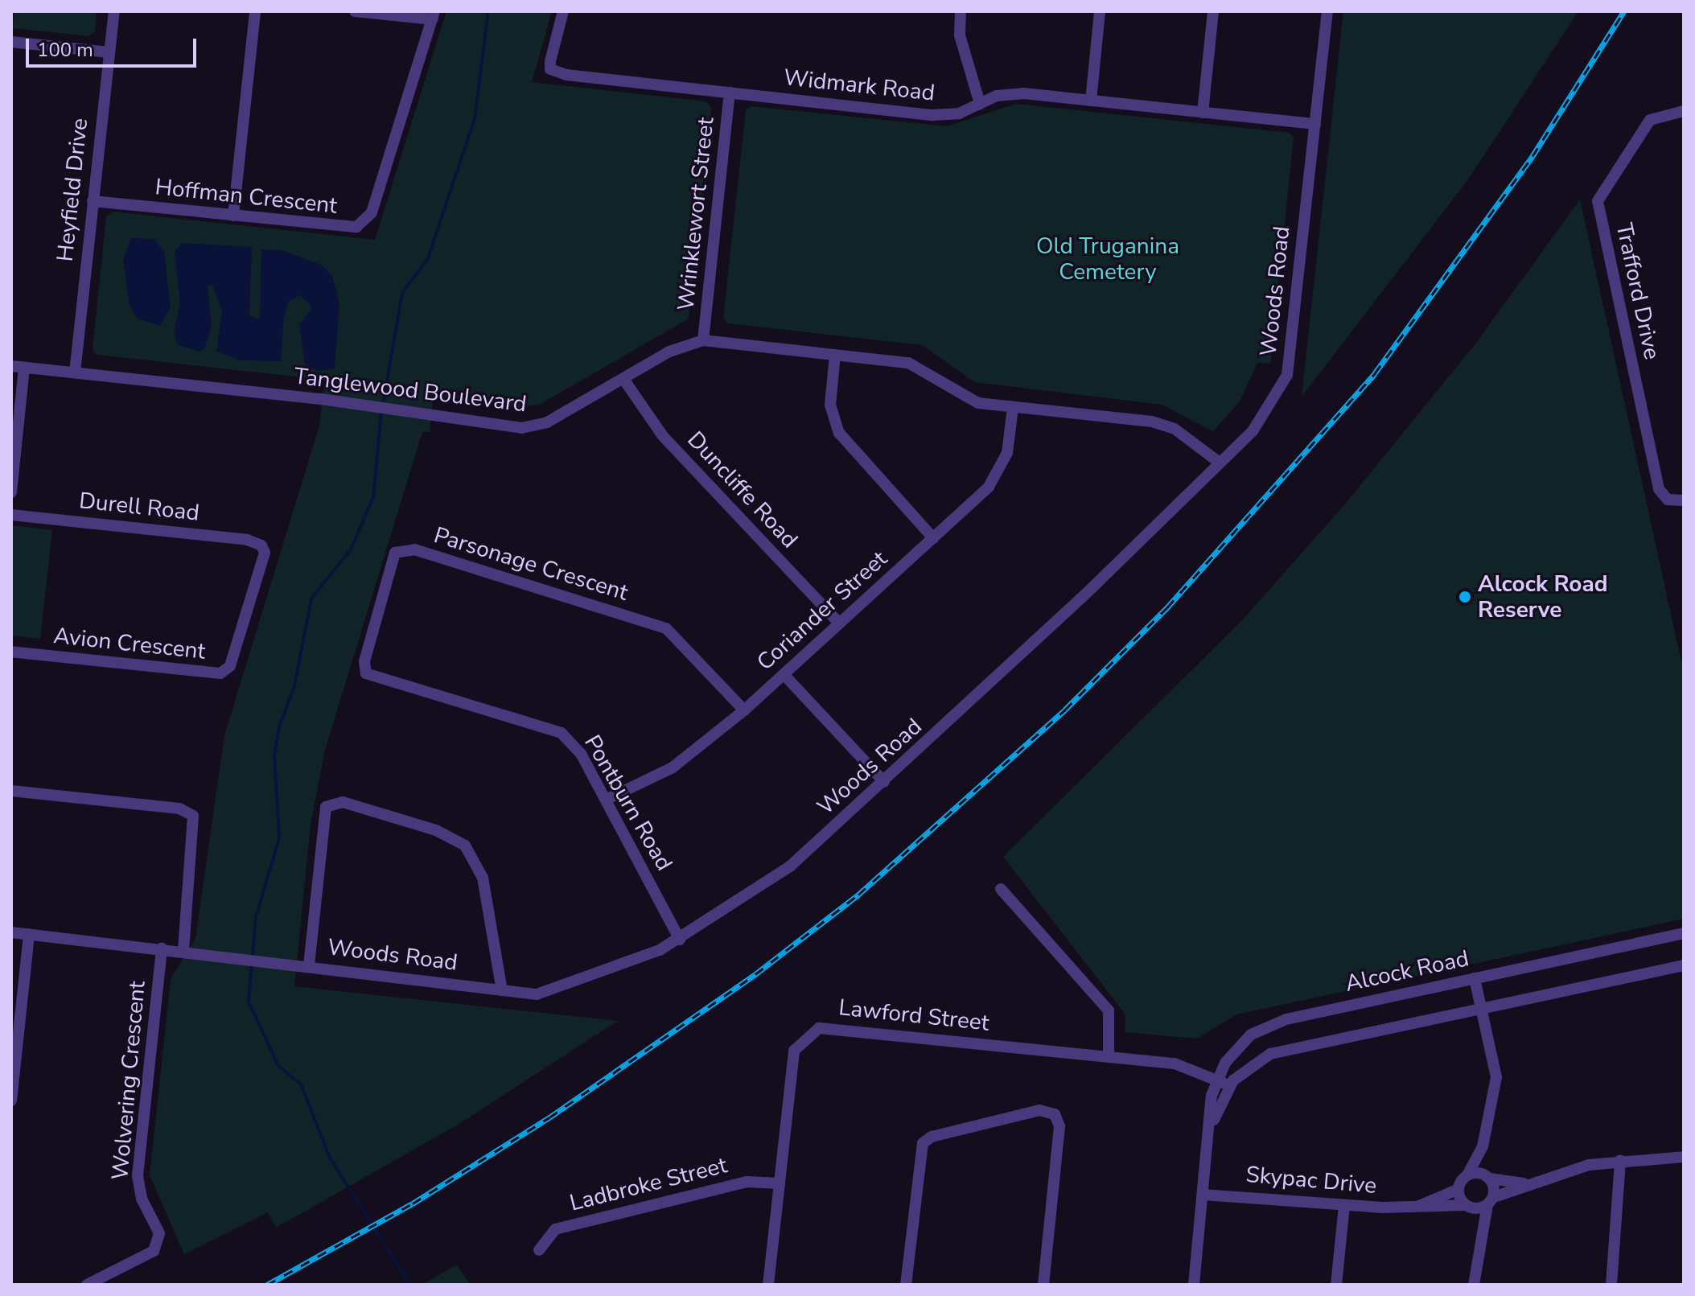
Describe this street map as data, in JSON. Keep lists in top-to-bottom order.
{
  "streets": {
    "street": [
      "Widmark Road",
      "Heyfield Drive",
      "Hoffman Crescent",
      "Wrinklewort Street",
      "Woods Road",
      "Trafford Drive",
      "Tanglewood Boulevard",
      "Duncliffe Road",
      "Durell Road",
      "Parsonage Crescent",
      "Coriander Street",
      "Avion Crescent",
      "Pontburn Road",
      "Alcock Road",
      "Lawford Street",
      "Wolvering Crescent",
      "Skypac Drive",
      "Ladbroke Street"
    ]
  },
  "crossings": [
    ["Widmark Road", "Wrinklewort Street"],
    ["Widmark Road", "Woods Road"],
    ["Heyfield Drive", "Hoffman Crescent"],
    ["Heyfield Drive", "Tanglewood Boulevard"],
    ["Wrinklewort Street", "Tanglewood Boulevard"],
    ["Woods Road", "Tanglewood Boulevard"],
    ["Woods Road", "Pontburn Road"],
    ["Woods Road", "Wolvering Crescent"],
    ["Tanglewood Boulevard", "Duncliffe Road"],
    ["Tanglewood Boulevard", "Coriander Street"],
    ["Duncliffe Road", "Coriander Street"],
    ["Durell Road", "Avion Crescent"],
    ["Parsonage Crescent", "Coriander Street"],
    ["Parsonage Crescent", "Pontburn Road"],
    ["Coriander Street", "Pontburn Road"],
    ["Alcock Road", "Lawford Street"],
    ["Alcock Road", "Skypac Drive"],
    ["Lawford Street", "Ladbroke Street"]
  ],
  "parks": ["Old Truganina Cemetery"],
  "places": ["Alcock Road Reserve"],
  "scale_bar": "100 m"
}
